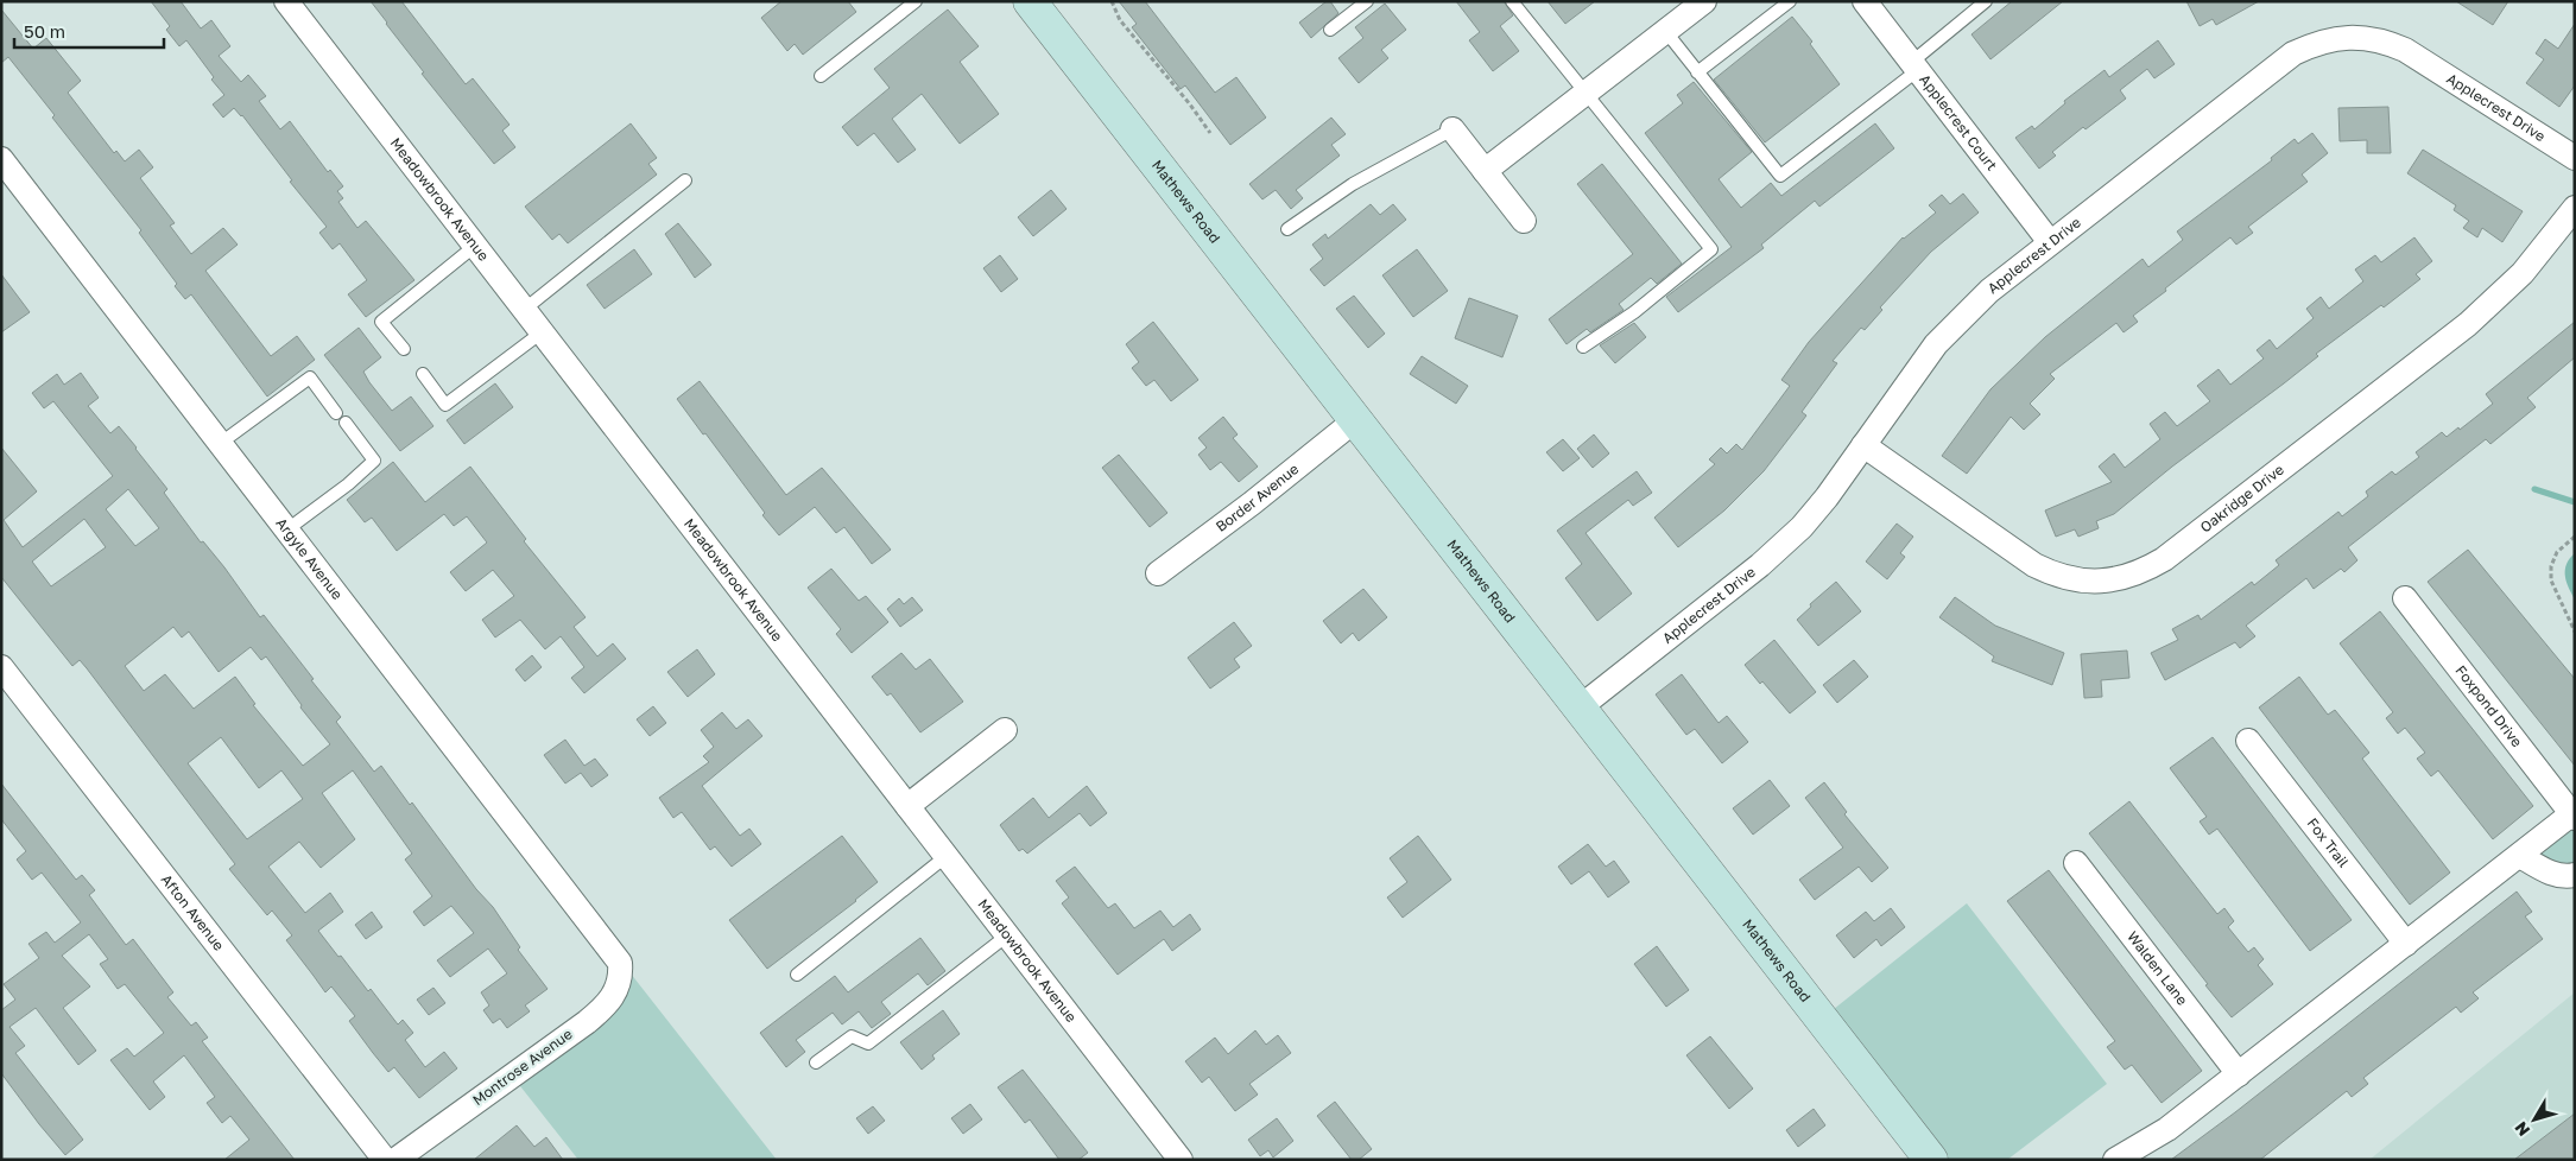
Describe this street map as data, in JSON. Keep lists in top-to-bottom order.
{
  "streets": {
    "street": [
      "Applecrest Drive",
      "Applecrest Court",
      "Meadowbrook Avenue",
      "Mathews Road",
      "Border Avenue",
      "Oakridge Drive",
      "Argyle Avenue",
      "Foxpond Drive",
      "Fox Trail",
      "Afton Avenue",
      "Walden Lane",
      "Montrose Avenue"
    ]
  },
  "crossings": [
    ["Applecrest Drive", "Applecrest Court"],
    ["Applecrest Drive", "Mathews Road"],
    ["Applecrest Drive", "Oakridge Drive"],
    ["Mathews Road", "Border Avenue"],
    ["Argyle Avenue", "Montrose Avenue"]
  ],
  "scale_bar": "50 m",
  "north": "bottom left"
}
